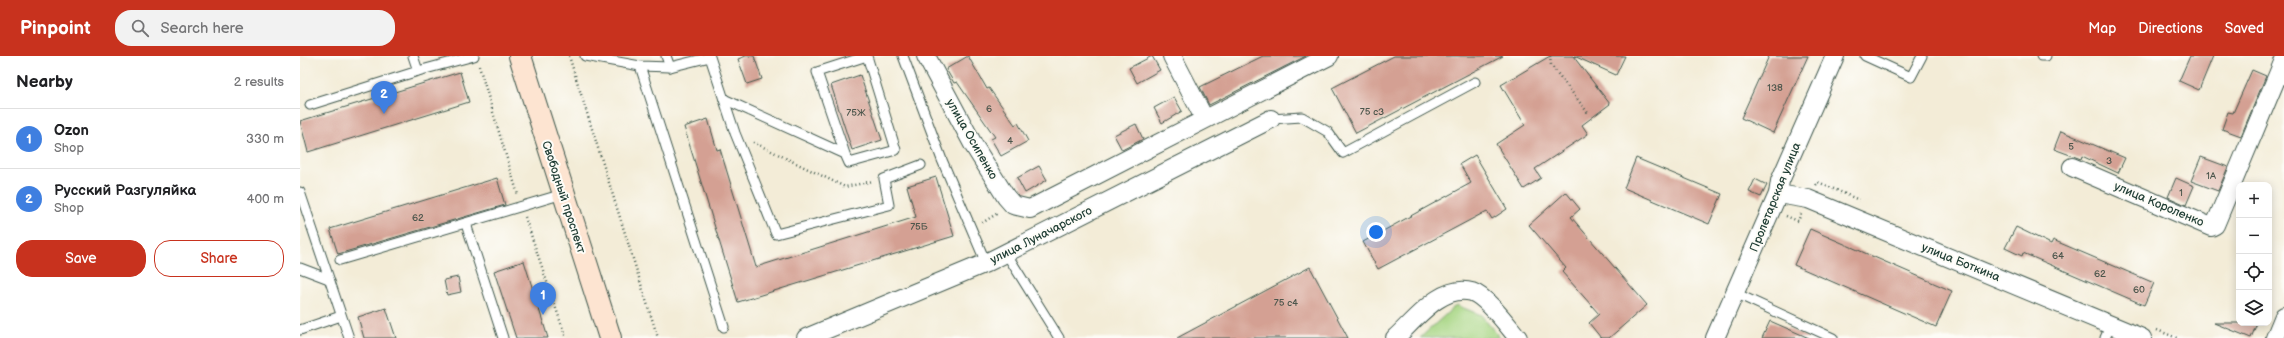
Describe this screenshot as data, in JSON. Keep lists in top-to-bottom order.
{
  "streets": {
    "main road": ["Свободный проспект"],
    "street": [
      "улица Осипенко",
      "Пролетарская улица",
      "улица Короленко",
      "улица Луначарского",
      "улица Боткина"
    ]
  },
  "crossings": [
    ["Пролетарская улица", "улица Боткина"]
  ],
  "house_numbers": [
    "138",
    "6",
    "75 с3",
    "75Ж",
    "4",
    "5",
    "3",
    "1А",
    "1",
    "62",
    "75Б",
    "64",
    "62",
    "60",
    "75 с4"
  ],
  "page": {
    "header": "Pinpoint",
    "search": "Search here",
    "nav": ["Map", "Directions", "Saved"],
    "heading": ["Nearby", "2 results"],
    "pins": ["2", "1"],
    "list": [
      {
        "mark": "1",
        "name": "Ozon",
        "note": "Shop",
        "value": "330 m"
      },
      {
        "mark": "2",
        "name": "Русский Разгуляйка",
        "note": "Shop",
        "value": "400 m"
      }
    ],
    "map_buttons": ["+", "−"],
    "buttons": ["Save", "Share"]
  }
}
